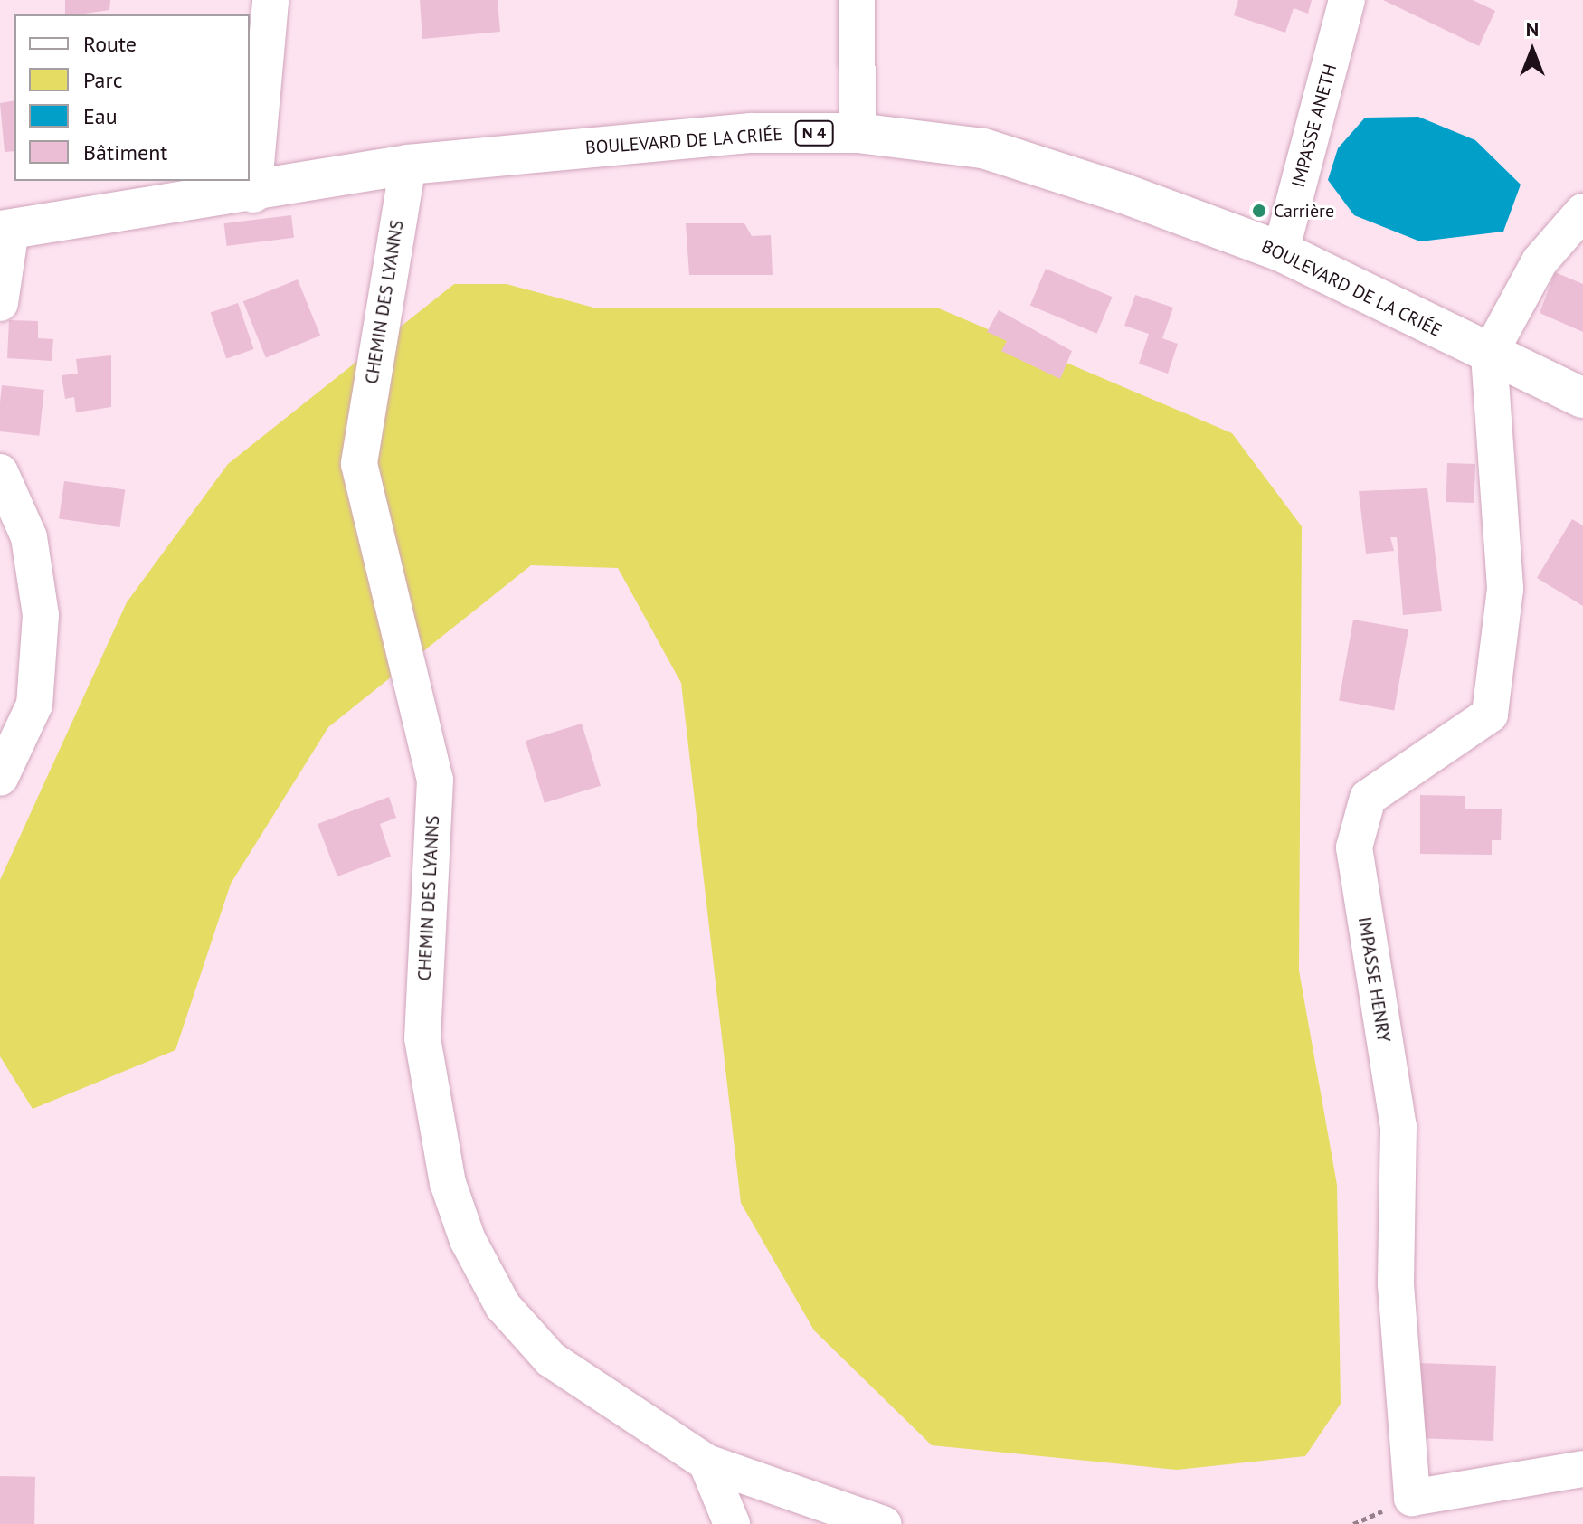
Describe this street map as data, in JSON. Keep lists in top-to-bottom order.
{
  "streets": {
    "main road": ["N 4", "BOULEVARD DE LA CRIÉE"],
    "street": ["IMPASSE ANETH", "CHEMIN DES LYANNS", "IMPASSE HENRY"]
  },
  "crossings": [
    ["IMPASSE ANETH", "BOULEVARD DE LA CRIÉE"],
    ["BOULEVARD DE LA CRIÉE", "CHEMIN DES LYANNS"],
    ["BOULEVARD DE LA CRIÉE", "IMPASSE HENRY"]
  ],
  "places": ["Carrière"],
  "legend": [
    "Route",
    "Parc",
    "Eau",
    "Bâtiment"
  ],
  "north": "top"
}
